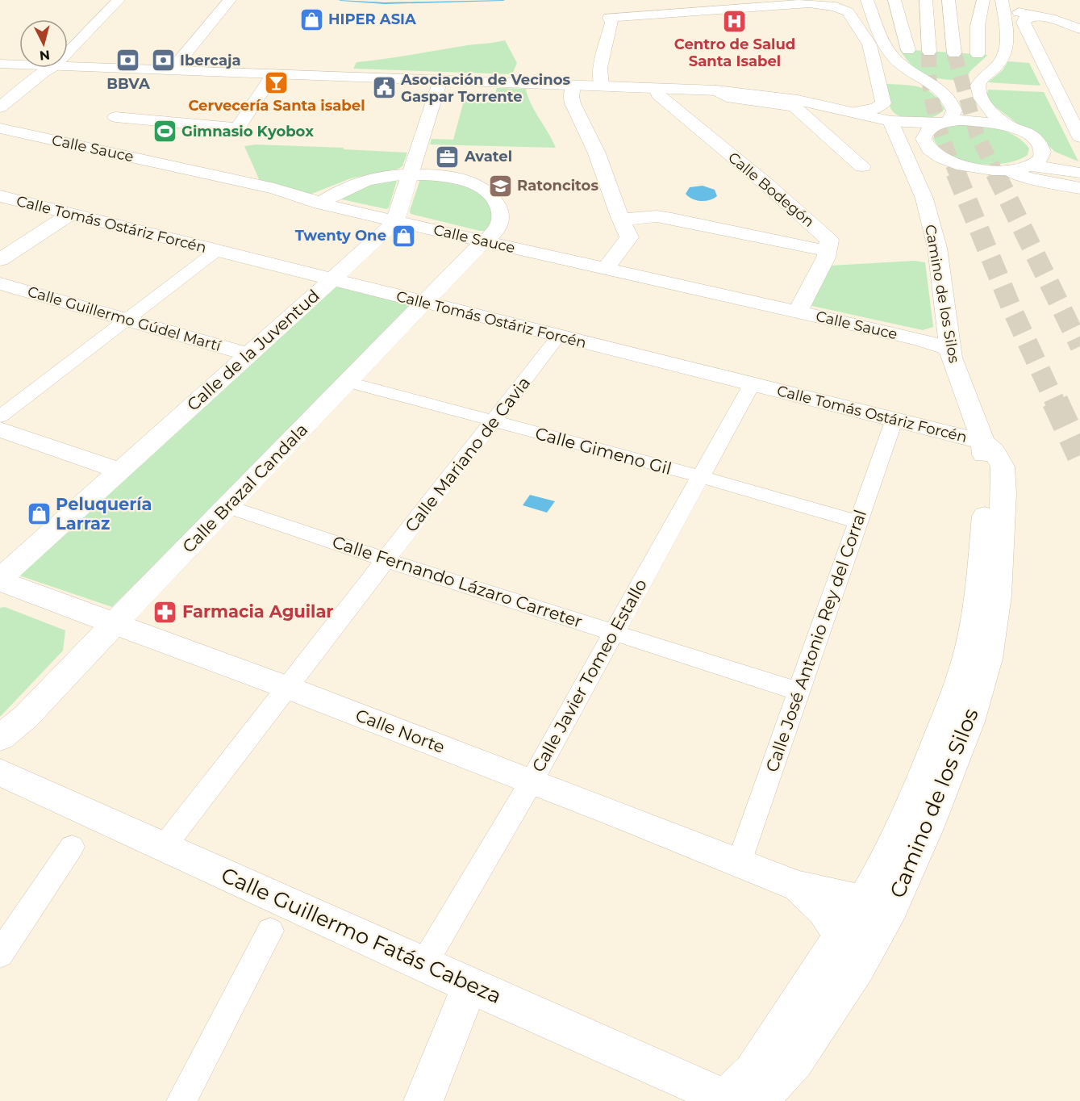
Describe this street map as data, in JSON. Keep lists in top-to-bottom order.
{
  "streets": {
    "main road": [
      "Calle Sauce",
      "Calle Bodegón",
      "Calle Tomás Ostáriz Forcén",
      "Camino de los Silos",
      "Calle Guillermo Gúdel Martí",
      "Calle de la Juventud",
      "Calle Brazal Candala",
      "Calle Norte",
      "Calle Guillermo Fatás Cabeza"
    ],
    "street": [
      "Calle Gimeno Gil",
      "Calle Mariano de Cavia",
      "Calle Fernando Lázaro Carreter",
      "Calle José Antonio Rey del Corral",
      "Calle Javier Tomeo Estallo"
    ]
  },
  "crossings": [
    ["Calle Sauce", "Camino de los Silos"],
    ["Calle Sauce", "Calle de la Juventud"],
    ["Calle Sauce", "Calle Brazal Candala"],
    ["Calle Tomás Ostáriz Forcén", "Camino de los Silos"],
    ["Calle Tomás Ostáriz Forcén", "Calle de la Juventud"],
    ["Calle Tomás Ostáriz Forcén", "Calle Mariano de Cavia"],
    ["Calle Tomás Ostáriz Forcén", "Calle Brazal Candala"],
    ["Calle Tomás Ostáriz Forcén", "Calle José Antonio Rey del Corral"],
    ["Calle Tomás Ostáriz Forcén", "Calle Javier Tomeo Estallo"],
    ["Camino de los Silos", "Calle Norte"],
    ["Camino de los Silos", "Calle Guillermo Fatás Cabeza"],
    ["Calle Guillermo Gúdel Martí", "Calle de la Juventud"],
    ["Calle de la Juventud", "Calle Norte"],
    ["Calle Gimeno Gil", "Calle Mariano de Cavia"],
    ["Calle Gimeno Gil", "Calle Brazal Candala"],
    ["Calle Gimeno Gil", "Calle José Antonio Rey del Corral"],
    ["Calle Gimeno Gil", "Calle Javier Tomeo Estallo"],
    ["Calle Mariano de Cavia", "Calle Fernando Lázaro Carreter"],
    ["Calle Mariano de Cavia", "Calle Norte"],
    ["Calle Mariano de Cavia", "Calle Guillermo Fatás Cabeza"],
    ["Calle Brazal Candala", "Calle Fernando Lázaro Carreter"],
    ["Calle Brazal Candala", "Calle Norte"],
    ["Calle Fernando Lázaro Carreter", "Calle José Antonio Rey del Corral"],
    ["Calle Fernando Lázaro Carreter", "Calle Javier Tomeo Estallo"],
    ["Calle José Antonio Rey del Corral", "Calle Norte"],
    ["Calle Javier Tomeo Estallo", "Calle Norte"],
    ["Calle Javier Tomeo Estallo", "Calle Guillermo Fatás Cabeza"]
  ],
  "places": {
    "shop": ["HIPER ASIA", "Twenty One", "Peluquería Larraz"],
    "hospital": ["Centro de Salud Santa Isabel"],
    "bank": ["BBVA", "Ibercaja"],
    "bar": ["Cervecería Santa isabel"],
    "public building": ["Asociación de Vecinos Gaspar Torrente"],
    "sports": ["Gimnasio Kyobox"],
    "office": ["Avatel"],
    "school or university": ["Ratoncitos"],
    "pharmacy": ["Farmacia Aguilar"]
  },
  "north": "bottom"
}
